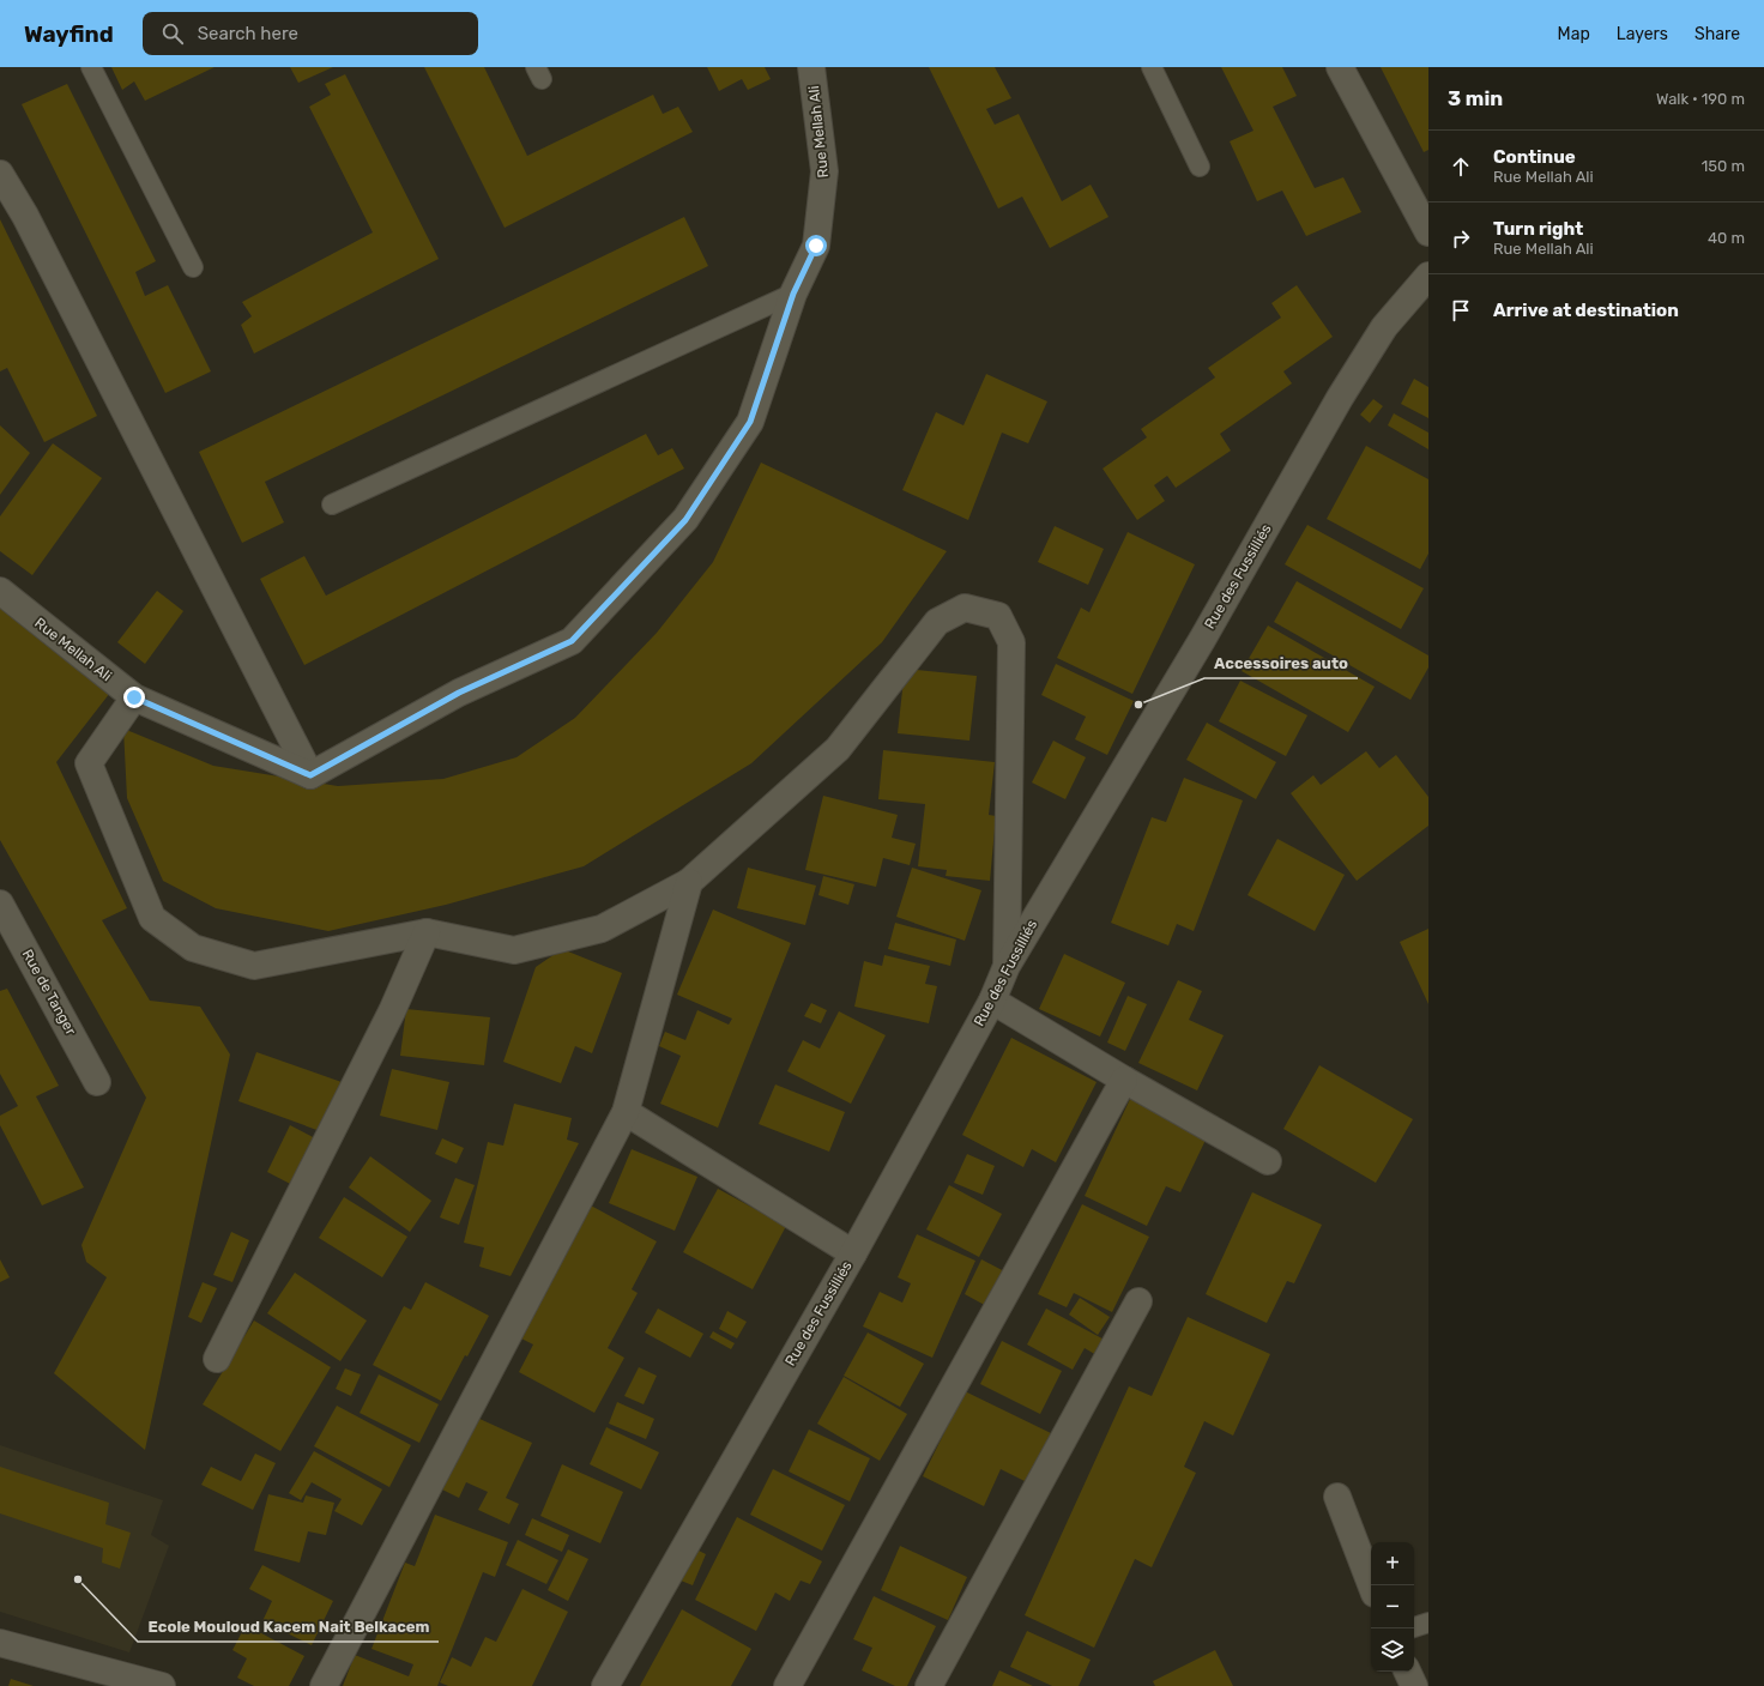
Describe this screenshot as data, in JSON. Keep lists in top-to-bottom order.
{
  "streets": {
    "street": ["Rue Mellah Ali", "Rue des Fussilliés", "Rue de Tanger"]
  },
  "places": ["Accessoires auto", "Ecole Mouloud Kacem Nait Belkacem"],
  "page": {
    "header": "Wayfind",
    "search": "Search here",
    "nav": ["Map", "Layers", "Share"],
    "heading": ["3 min", "Walk · 190 m"],
    "list": [
      ["Continue", "Rue Mellah Ali", "150 m"],
      ["Turn right", "Rue Mellah Ali", "40 m"],
      "Arrive at destination"
    ],
    "map_buttons": ["+", "−"]
  }
}
